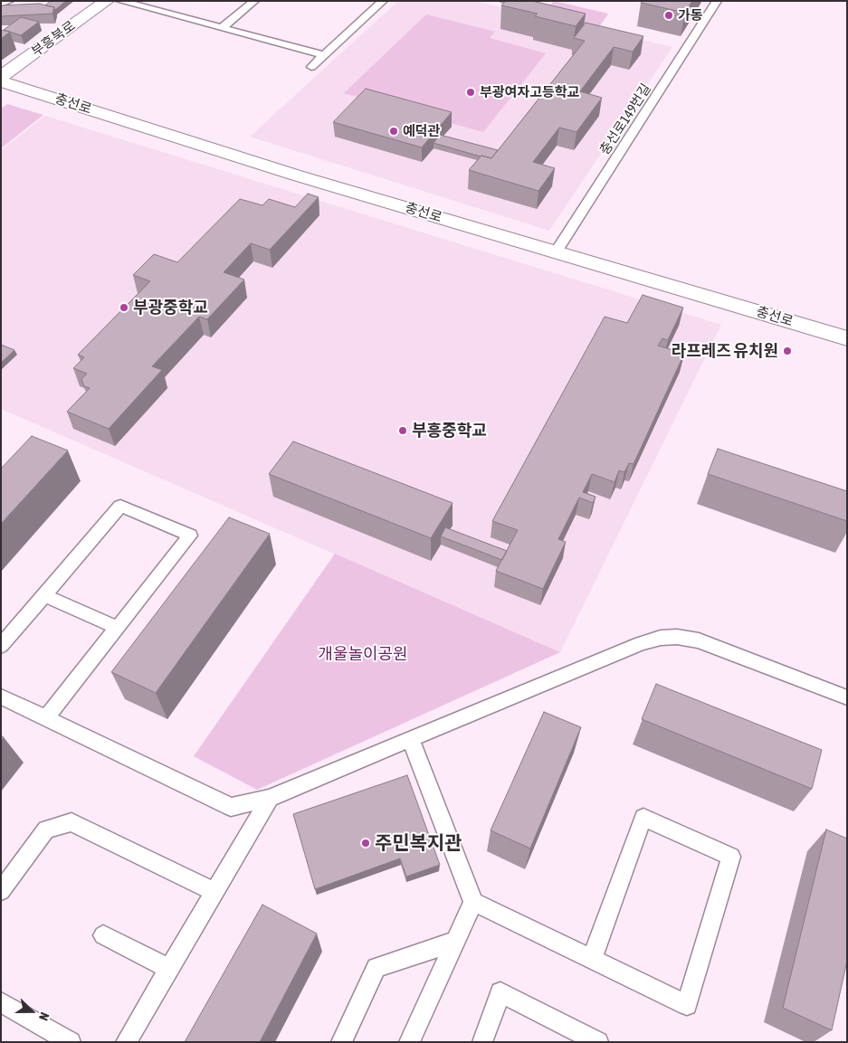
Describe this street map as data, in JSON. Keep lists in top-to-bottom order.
{
  "streets": {
    "street": ["부흥북로", "충선로"],
    "lane": ["충선로149번길"]
  },
  "crossings": [
    ["충선로", "충선로149번길"]
  ],
  "parks": ["개울놀이공원"],
  "places": [
    "가동",
    "부광여자고등학교",
    "예덕관",
    "부광중학교",
    "라프레즈 유치원",
    "부흥중학교",
    "주민복지관"
  ],
  "north": "right"
}
